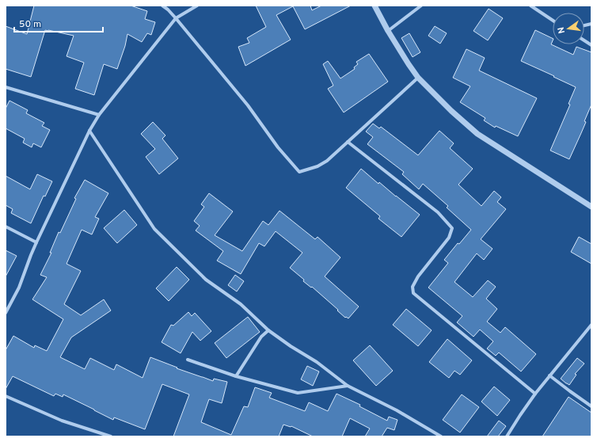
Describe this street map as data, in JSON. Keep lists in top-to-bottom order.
{
  "scale_bar": "50 m",
  "north": "left"
}
